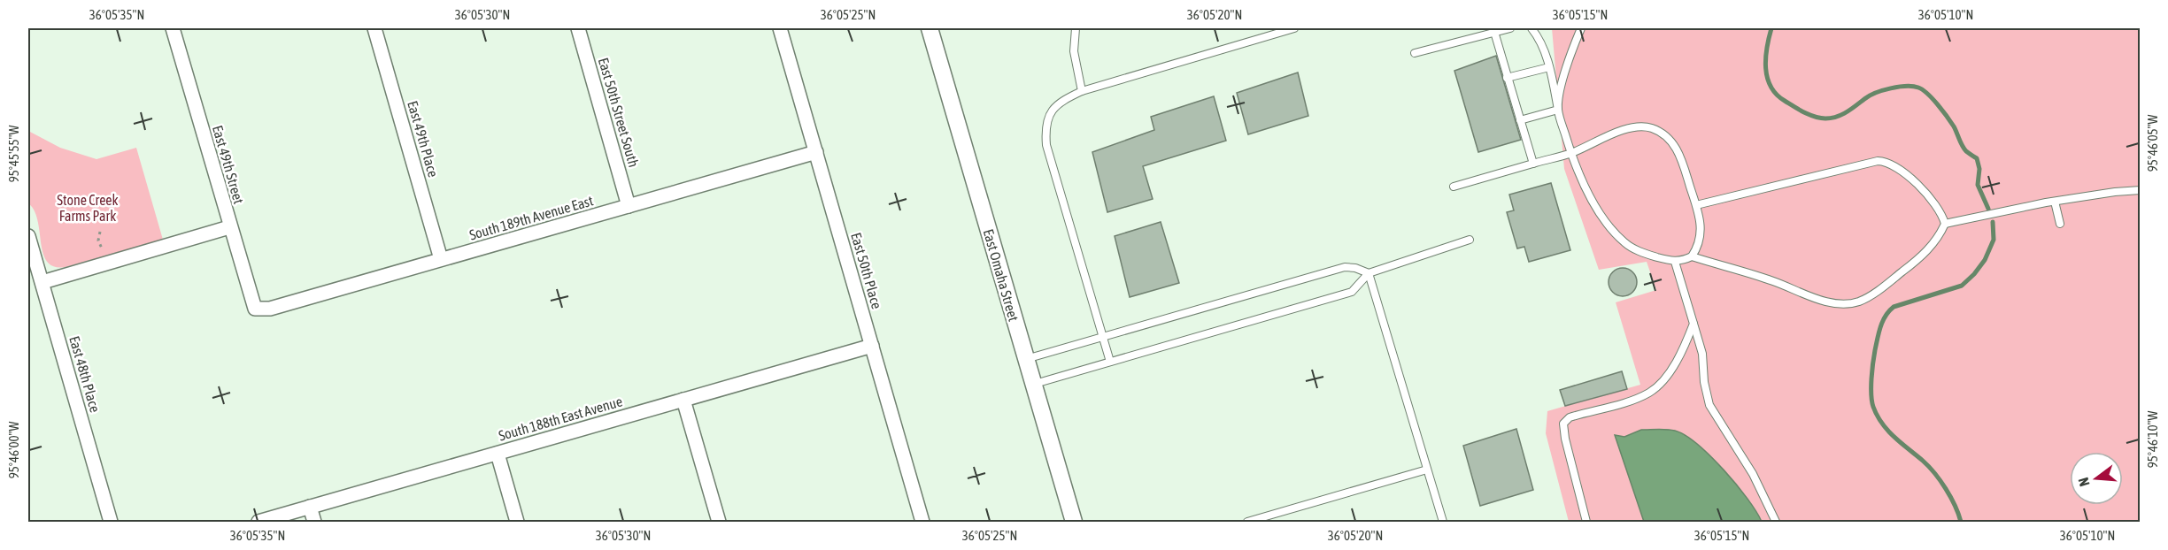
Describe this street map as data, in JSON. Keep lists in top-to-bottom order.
{
  "streets": {
    "street": [
      "East 50th Street South",
      "East 49th Place",
      "East 49th Street",
      "South 189th Avenue East",
      "East 50th Place",
      "East Omaha Street",
      "East 48th Place",
      "South 188th East Avenue"
    ]
  },
  "crossings": [
    ["East 50th Street South", "South 189th Avenue East"],
    ["East 49th Place", "South 189th Avenue East"],
    ["East 49th Street", "South 189th Avenue East"],
    ["South 189th Avenue East", "East 50th Place"],
    ["East 50th Place", "South 188th East Avenue"]
  ],
  "parks": ["Stone Creek Farms Park"],
  "north": "left",
  "coordinates": [
    "36°05'35\"N",
    "36°05'30\"N",
    "36°05'25\"N",
    "36°05'20\"N",
    "36°05'15\"N",
    "36°05'10\"N",
    "95°46'05\"W",
    "95°45'55\"W",
    "95°46'10\"W",
    "95°46'00\"W"
  ]
}
